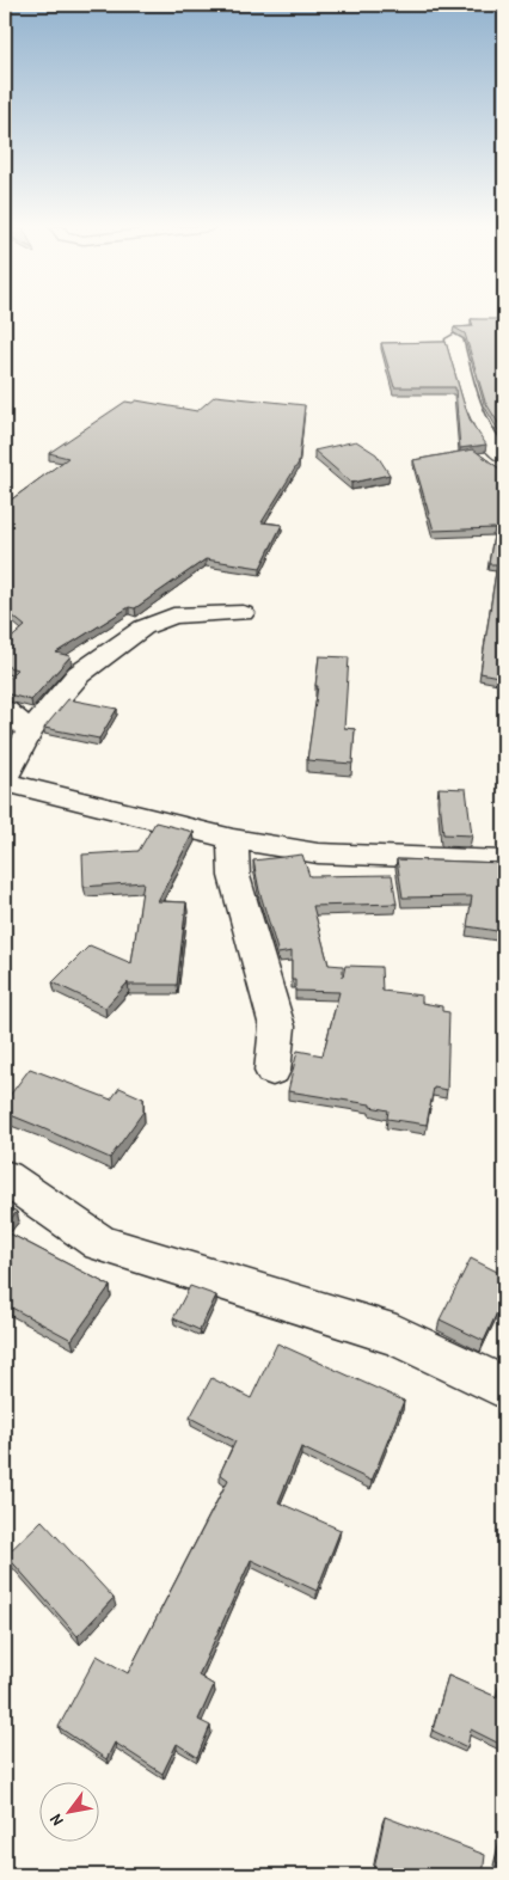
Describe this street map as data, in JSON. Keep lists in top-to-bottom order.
{
  "north": "bottom left"
}
